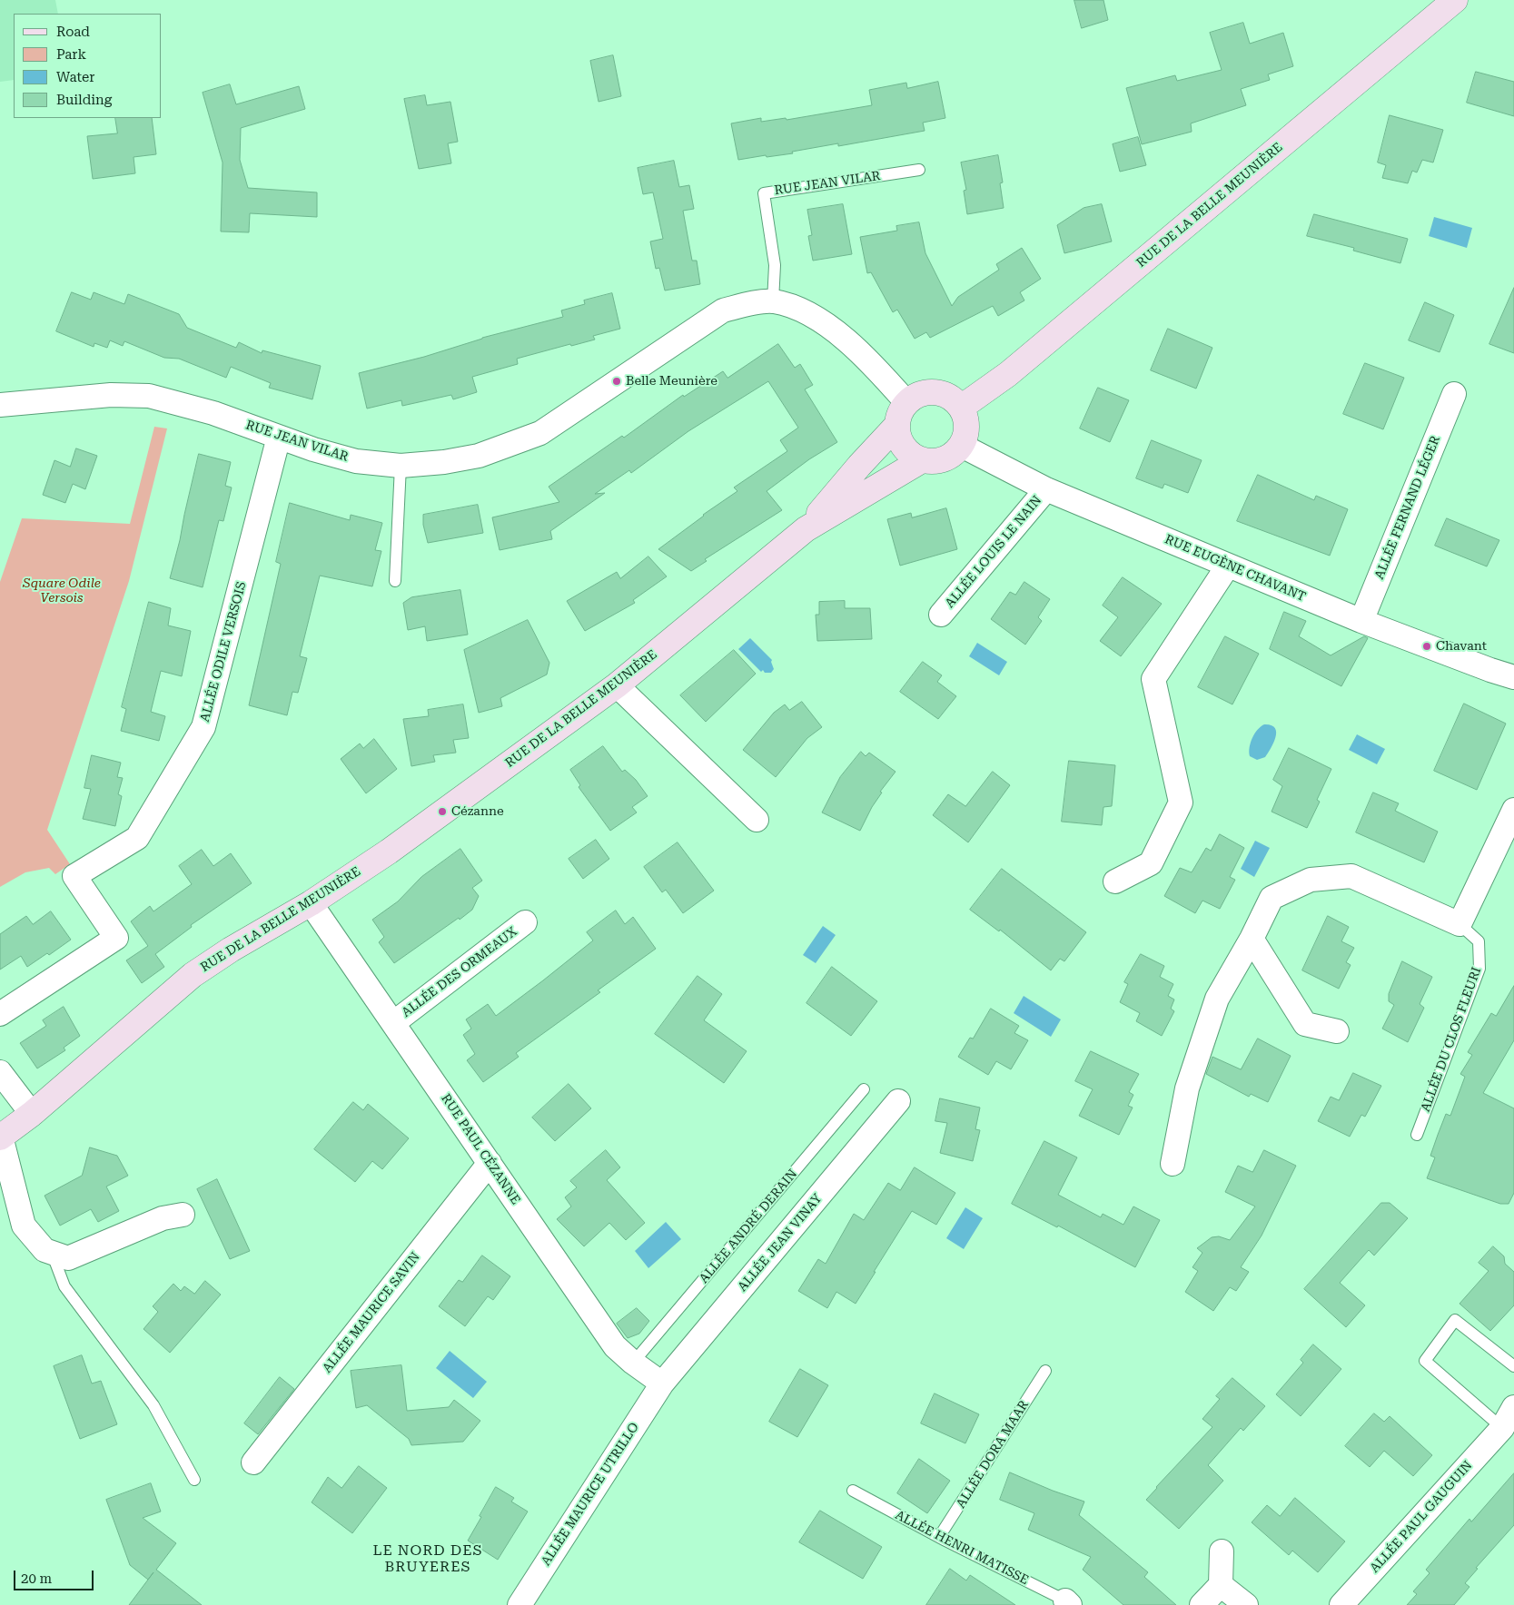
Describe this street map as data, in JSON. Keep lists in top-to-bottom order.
{
  "streets": {
    "street": [
      "RUE JEAN VILAR",
      "RUE DE LA BELLE MEUNIÈRE",
      "ALLÉE FERNAND LÉGER",
      "ALLÉE LOUIS LE NAIN",
      "RUE EUGÈNE CHAVANT",
      "ALLÉE ODILE VERSOIS",
      "ALLÉE DES ORMEAUX",
      "ALLÉE DU CLOS FLEURI",
      "RUE PAUL CÉZANNE",
      "ALLÉE JEAN VINAY",
      "ALLÉE MAURICE SAVIN",
      "ALLÉE MAURICE UTRILLO",
      "ALLÉE PAUL GAUGUIN"
    ],
    "lane": ["ALLÉE ANDRÉ DERAIN", "ALLÉE DORA MAAR", "ALLÉE HENRI MATISSE"]
  },
  "crossings": [
    ["RUE JEAN VILAR", "RUE DE LA BELLE MEUNIÈRE"],
    ["RUE JEAN VILAR", "RUE EUGÈNE CHAVANT"],
    ["RUE JEAN VILAR", "ALLÉE ODILE VERSOIS"],
    ["RUE DE LA BELLE MEUNIÈRE", "RUE EUGÈNE CHAVANT"],
    ["RUE DE LA BELLE MEUNIÈRE", "RUE PAUL CÉZANNE"],
    ["ALLÉE FERNAND LÉGER", "RUE EUGÈNE CHAVANT"],
    ["ALLÉE LOUIS LE NAIN", "RUE EUGÈNE CHAVANT"],
    ["ALLÉE DES ORMEAUX", "RUE PAUL CÉZANNE"],
    ["RUE PAUL CÉZANNE", "ALLÉE ANDRÉ DERAIN"],
    ["RUE PAUL CÉZANNE", "ALLÉE JEAN VINAY"],
    ["RUE PAUL CÉZANNE", "ALLÉE MAURICE SAVIN"],
    ["RUE PAUL CÉZANNE", "ALLÉE MAURICE UTRILLO"],
    ["ALLÉE JEAN VINAY", "ALLÉE MAURICE UTRILLO"],
    ["ALLÉE DORA MAAR", "ALLÉE HENRI MATISSE"]
  ],
  "districts": ["LE NORD DES BRUYERES"],
  "parks": ["Square Odile Versois"],
  "places": ["Belle Meunière", "Chavant", "Cézanne"],
  "legend": [
    "Road",
    "Park",
    "Water",
    "Building"
  ],
  "scale_bar": "20 m"
}
